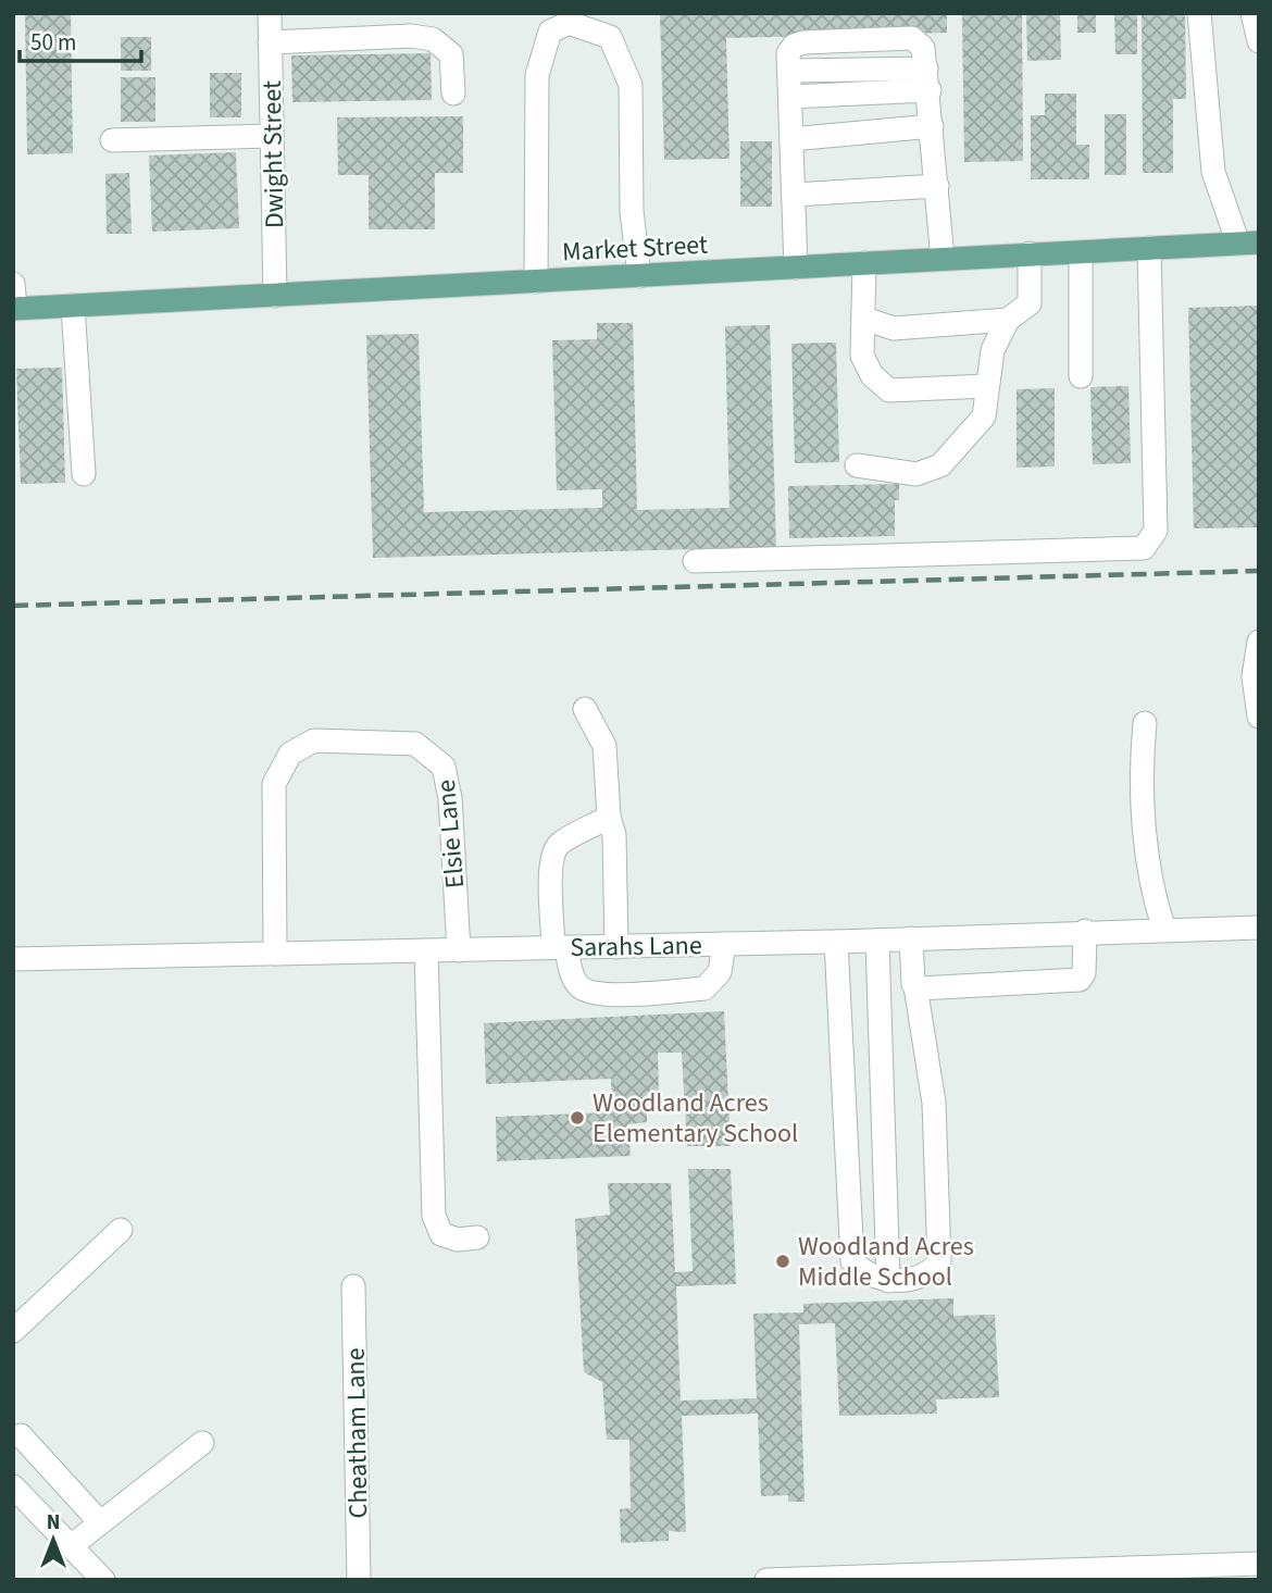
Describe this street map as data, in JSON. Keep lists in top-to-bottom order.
{
  "streets": {
    "main road": ["Market Street"],
    "street": [
      "Dwight Street",
      "Elsie Lane",
      "Sarahs Lane",
      "Cheatham Lane"
    ]
  },
  "crossings": [
    ["Dwight Street", "Market Street"],
    ["Elsie Lane", "Sarahs Lane"]
  ],
  "places": ["Woodland Acres Elementary School", "Woodland Acres Middle School"],
  "scale_bar": "50 m",
  "north": "top"
}
